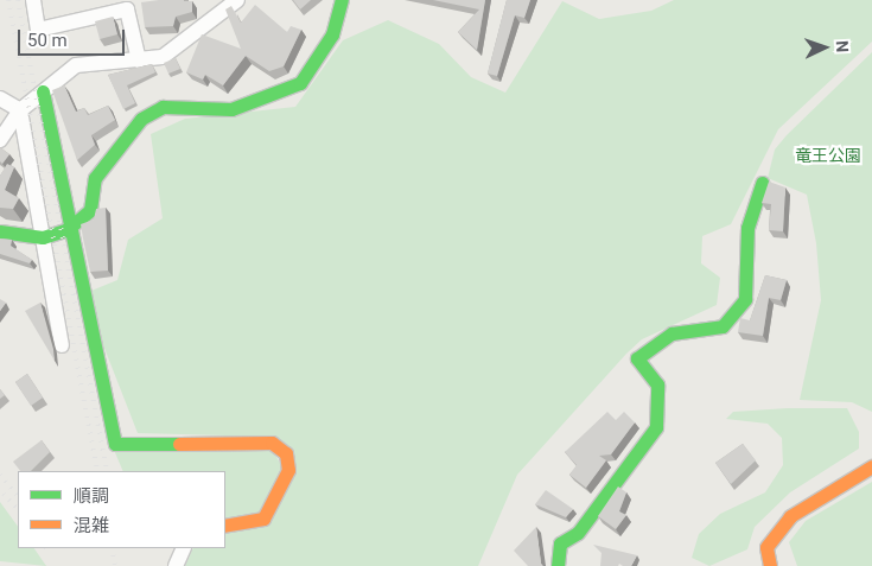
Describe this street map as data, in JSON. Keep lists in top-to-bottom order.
{
  "parks": ["竜王公園"],
  "legend": ["順調", "混雑"],
  "scale_bar": "50 m",
  "north": "right"
}
